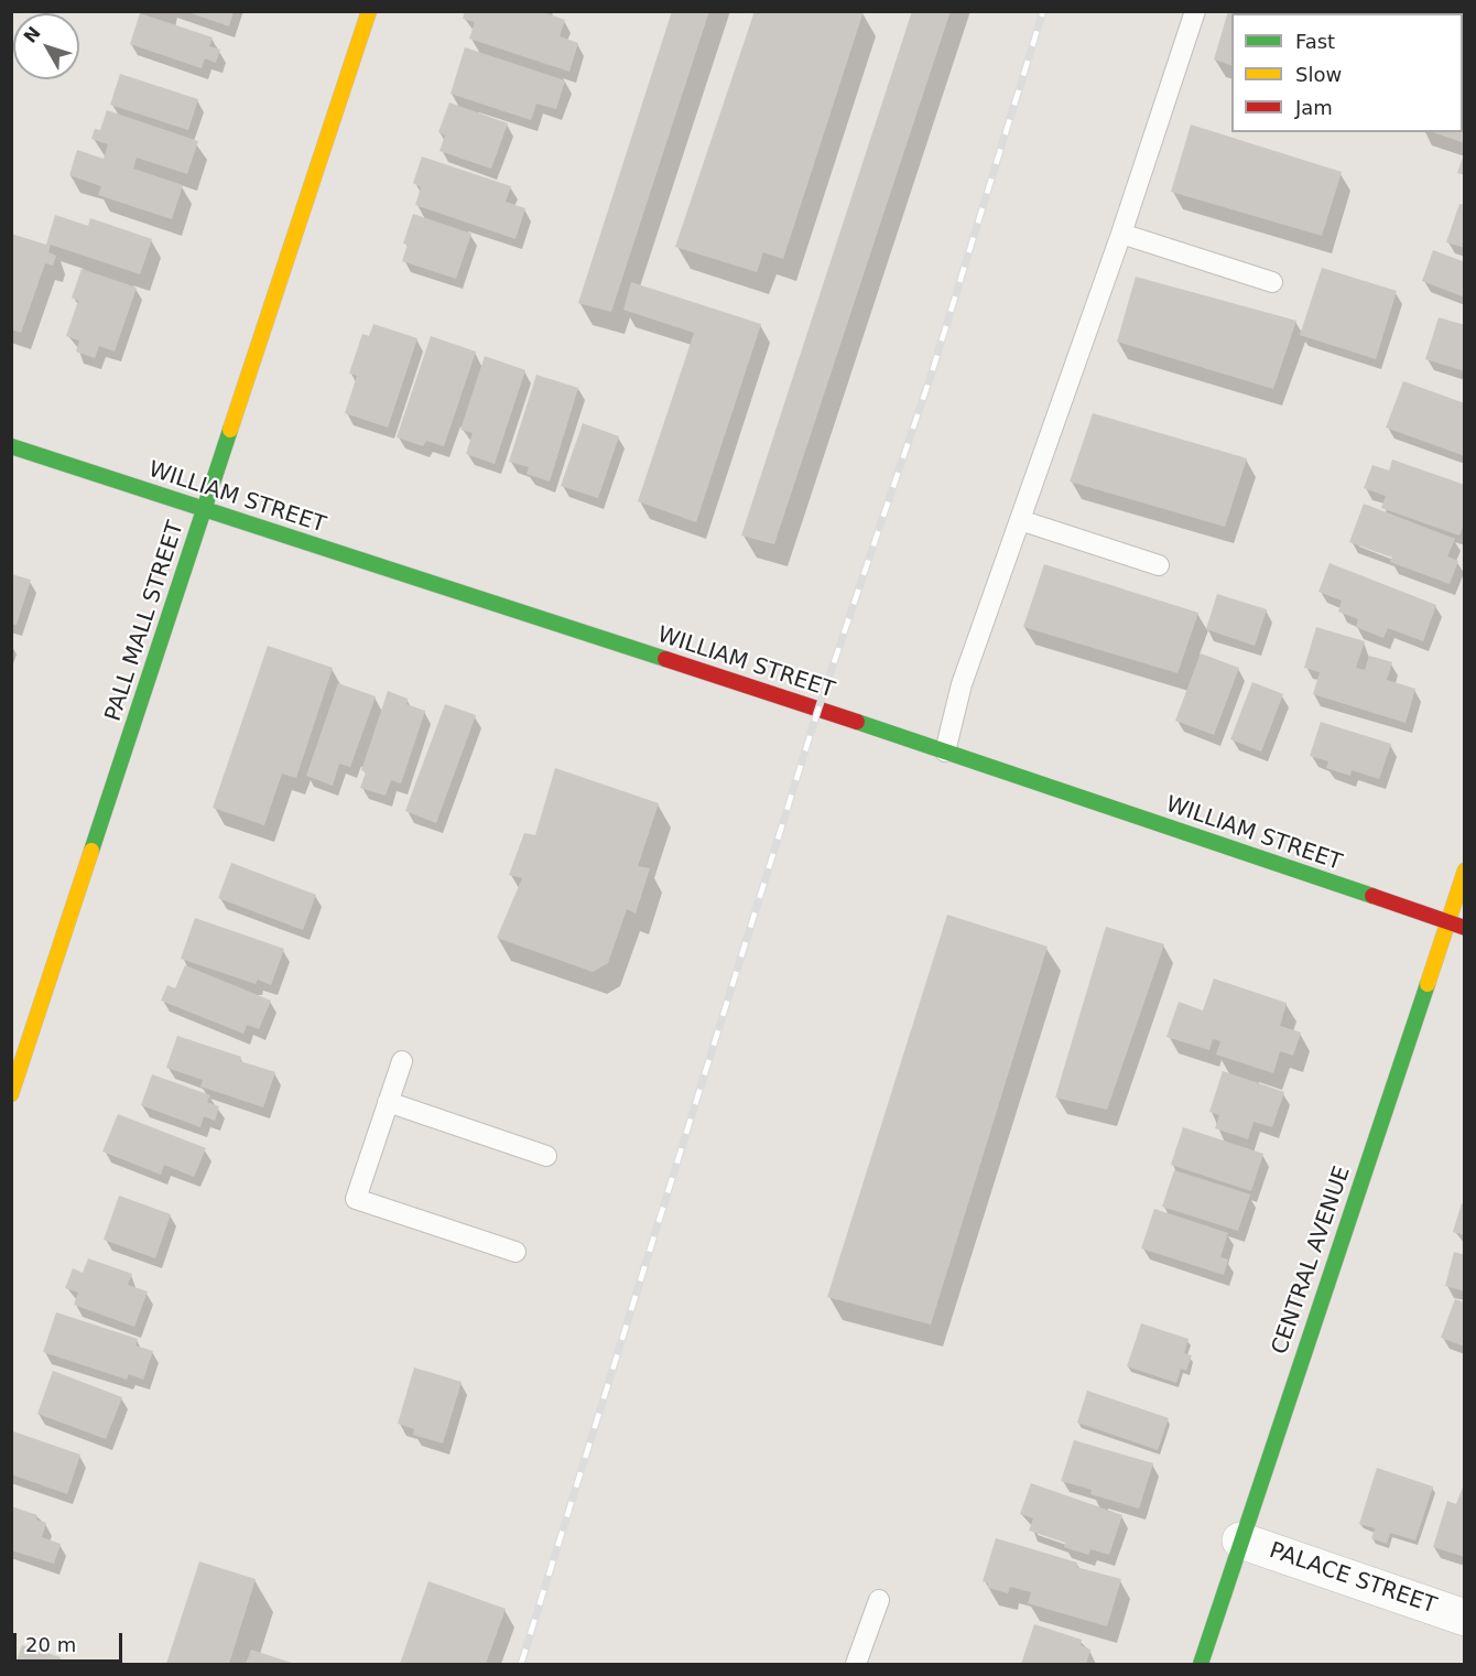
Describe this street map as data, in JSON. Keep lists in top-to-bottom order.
{
  "streets": {
    "street": [
      "WILLIAM STREET",
      "PALL MALL STREET",
      "CENTRAL AVENUE",
      "PALACE STREET"
    ]
  },
  "crossings": [
    ["WILLIAM STREET", "PALL MALL STREET"],
    ["WILLIAM STREET", "CENTRAL AVENUE"],
    ["CENTRAL AVENUE", "PALACE STREET"]
  ],
  "legend": ["Fast", "Slow", "Jam"],
  "scale_bar": "20 m",
  "north": "top left"
}
